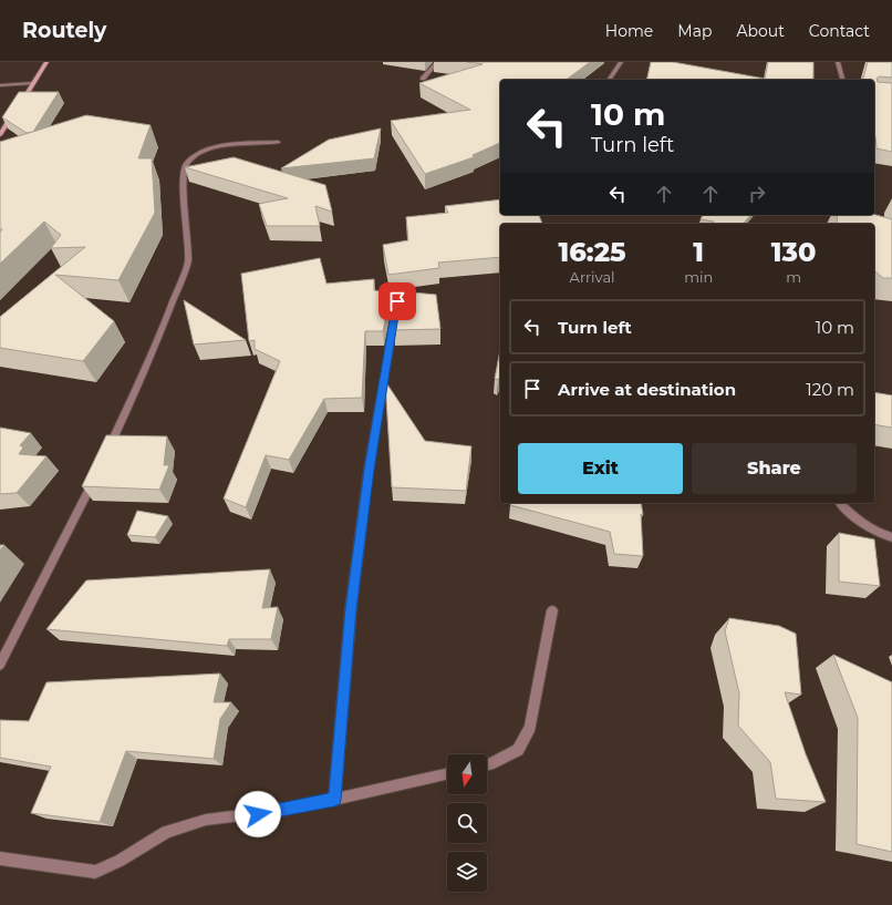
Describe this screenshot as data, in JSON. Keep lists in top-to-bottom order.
{
  "north": "bottom",
  "page": {
    "header": "Routely",
    "nav": [
      "Home",
      "Map",
      "About",
      "Contact"
    ],
    "turn": ["10 m", "Turn left"],
    "eta": [
      "16:25",
      "Arrival",
      "1",
      "min",
      "130",
      "m"
    ],
    "list": [
      {
        "name": "Turn left",
        "value": "10 m"
      },
      {
        "name": "Arrive at destination",
        "value": "120 m"
      }
    ],
    "buttons": ["Exit", "Share"]
  }
}
